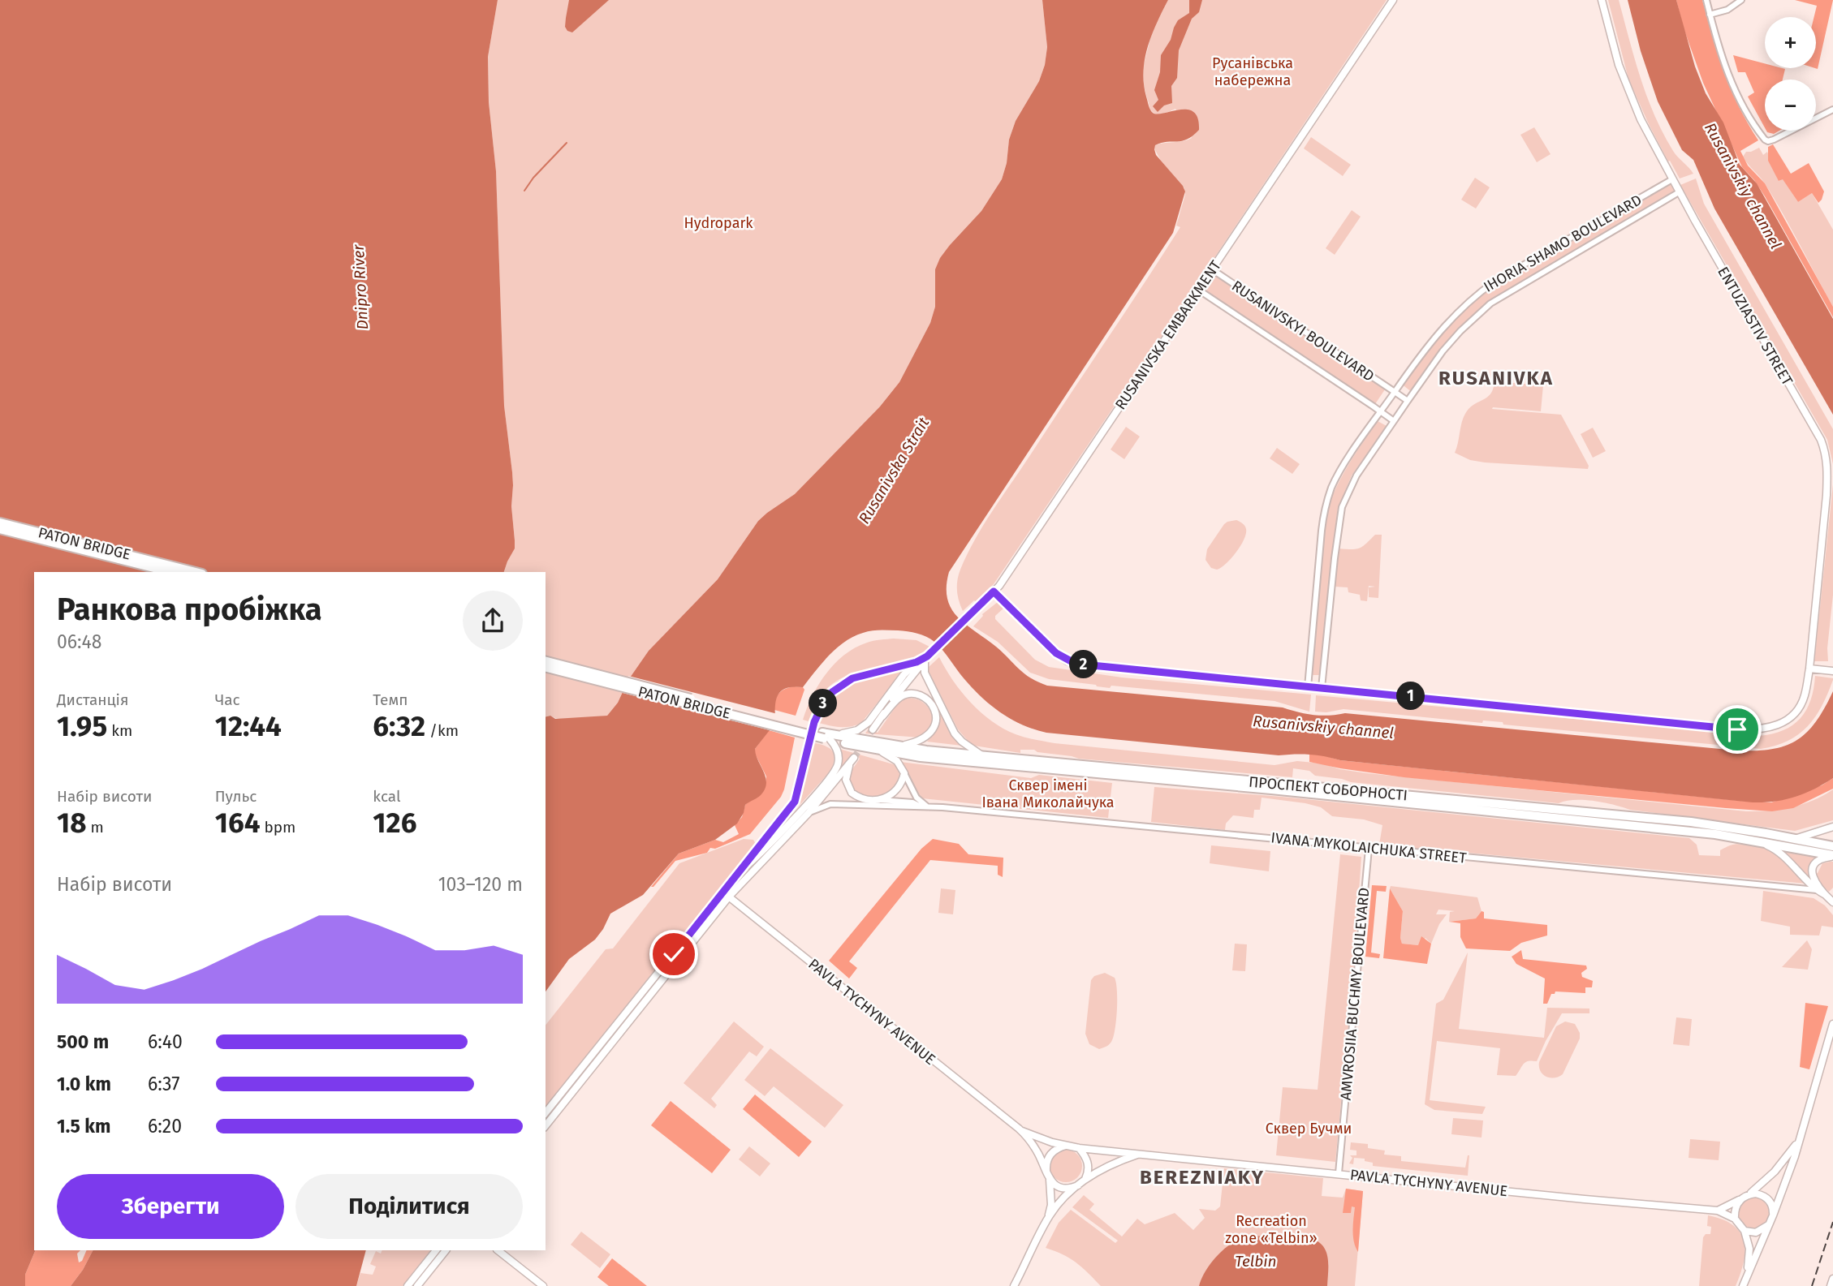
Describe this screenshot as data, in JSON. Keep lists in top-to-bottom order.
{
  "streets": {
    "highway": ["PATON BRIDGE", "ПРОСПЕКТ СОБОРНОСТІ"],
    "street": [
      "IHORIA SHAMO BOULEVARD",
      "ENTUZIASTIV STREET",
      "RUSANIVSKYI BOULEVARD",
      "RUSANIVSKA EMBARKMENT",
      "IVANA MYKOLAICHUKA STREET",
      "AMVROSIIA BUCHMY BOULEVARD",
      "PAVLA TYCHYNY AVENUE"
    ]
  },
  "crossings": [
    ["IHORIA SHAMO BOULEVARD", "ENTUZIASTIV STREET"],
    ["IHORIA SHAMO BOULEVARD", "RUSANIVSKYI BOULEVARD"],
    ["ENTUZIASTIV STREET", "RUSANIVSKA EMBARKMENT"],
    ["RUSANIVSKYI BOULEVARD", "RUSANIVSKA EMBARKMENT"],
    ["RUSANIVSKA EMBARKMENT", "PATON BRIDGE"],
    ["RUSANIVSKA EMBARKMENT", "ПРОСПЕКТ СОБОРНОСТІ"],
    ["PATON BRIDGE", "ПРОСПЕКТ СОБОРНОСТІ"],
    ["ПРОСПЕКТ СОБОРНОСТІ", "IVANA MYKOLAICHUKA STREET"],
    ["IVANA MYKOLAICHUKA STREET", "AMVROSIIA BUCHMY BOULEVARD"],
    ["AMVROSIIA BUCHMY BOULEVARD", "PAVLA TYCHYNY AVENUE"]
  ],
  "districts": ["RUSANIVKA", "BEREZNIAKY"],
  "water": [
    "Rusanivskiy channel",
    "Dnipro River",
    "Rusanivska Strait",
    "Telbin"
  ],
  "parks": [
    "Русанівська набережна",
    "Hydropark",
    "Сквер імені Івана Миколайчука",
    "Сквер Бучми",
    "Recreation zone «Telbin»"
  ],
  "page": {
    "map_buttons": ["+", "−"],
    "heading": ["Ранкова пробіжка", "06:48"],
    "pins": ["2", "1", "3"],
    "stats": [
      ["Дистанція", "1.95 km"],
      ["Час", "12:44"],
      ["Темп", "6:32 /km"],
      ["Набір висоти", "18 m"],
      ["Пульс", "164 bpm"],
      ["kcal", "126"]
    ],
    "chart": ["Набір висоти", "103–120 m"],
    "list": [
      {
        "name": "500 m",
        "note": "6:40"
      },
      {
        "name": "1.0 km",
        "note": "6:37"
      },
      {
        "name": "1.5 km",
        "note": "6:20"
      }
    ],
    "buttons": ["Зберегти", "Поділитися"]
  }
}
